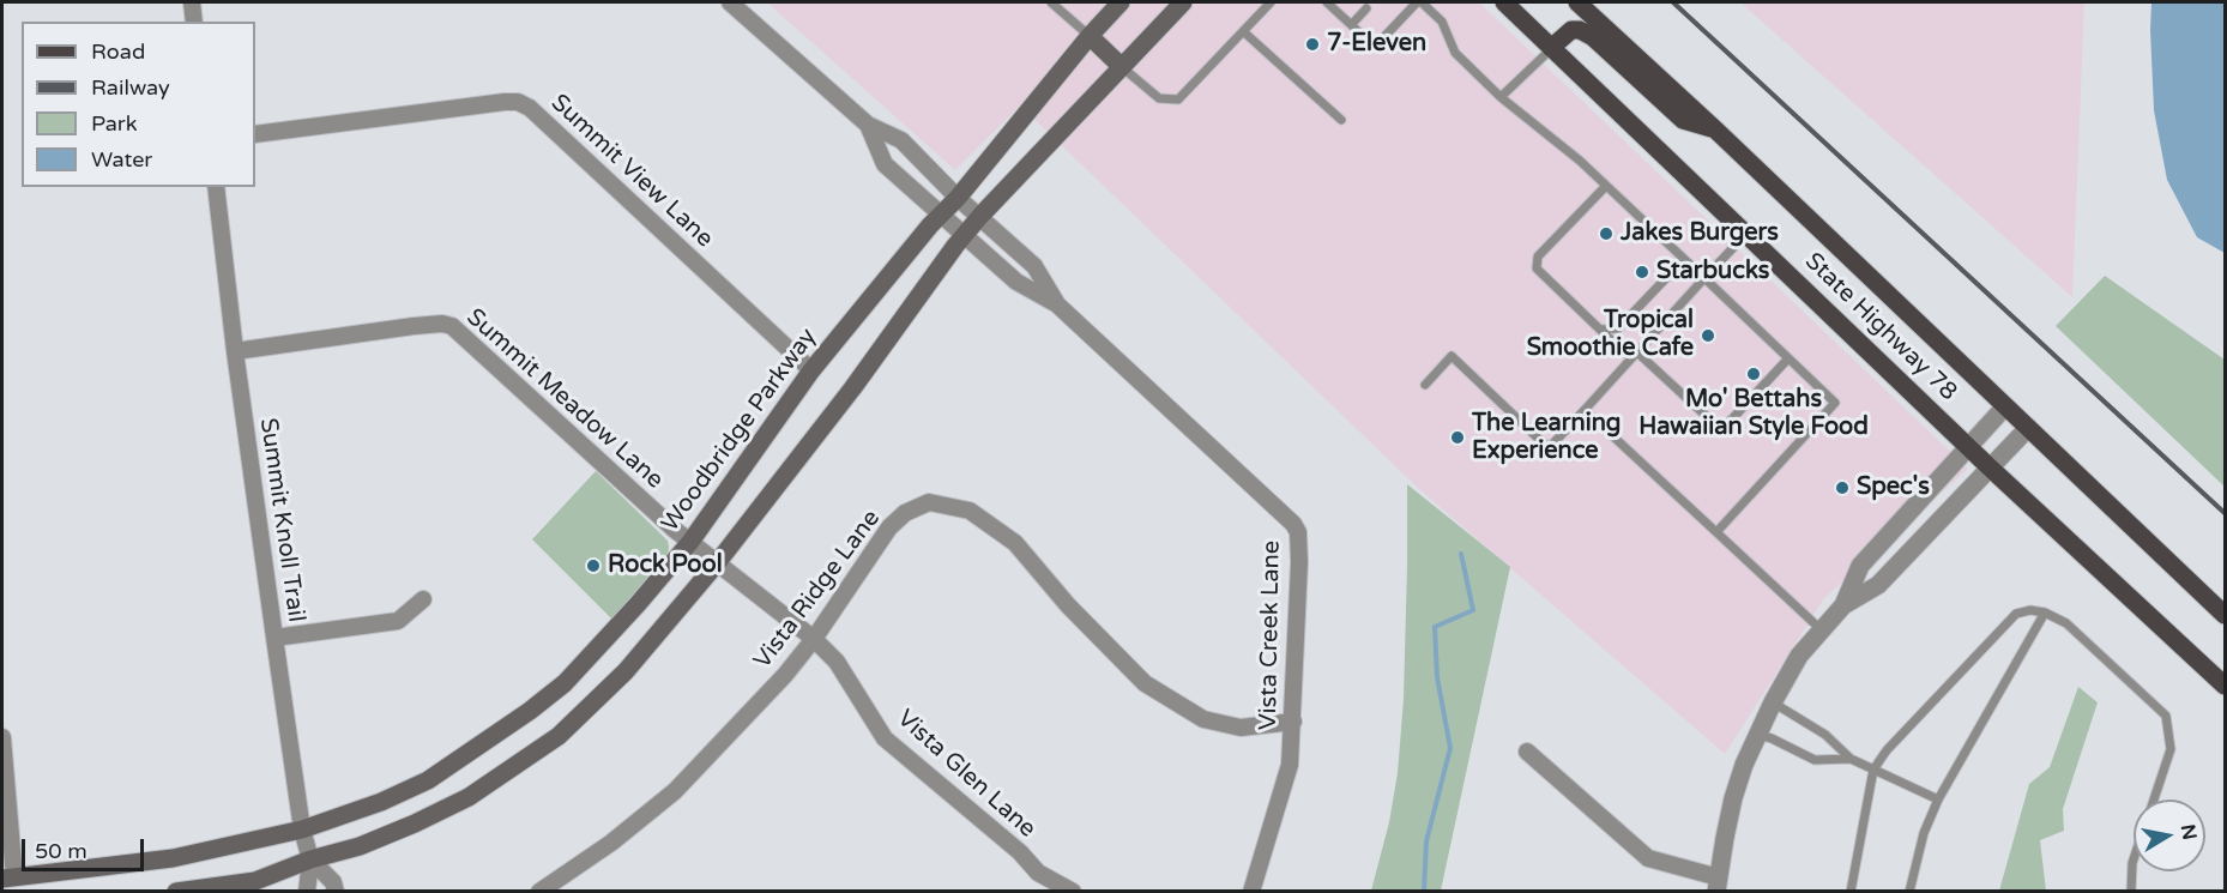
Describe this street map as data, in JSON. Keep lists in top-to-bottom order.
{
  "streets": {
    "main road": ["State Highway 78", "Woodbridge Parkway"],
    "street": [
      "Summit View Lane",
      "Summit Meadow Lane",
      "Summit Knoll Trail",
      "Vista Ridge Lane",
      "Vista Creek Lane",
      "Vista Glen Lane"
    ]
  },
  "crossings": [
    ["Summit View Lane", "Woodbridge Parkway"],
    ["Summit Meadow Lane", "Woodbridge Parkway"],
    ["Summit Meadow Lane", "Summit Knoll Trail"],
    ["Summit Meadow Lane", "Vista Glen Lane"],
    ["Woodbridge Parkway", "Summit Knoll Trail"],
    ["Woodbridge Parkway", "Vista Creek Lane"],
    ["Vista Ridge Lane", "Vista Creek Lane"],
    ["Vista Ridge Lane", "Vista Glen Lane"]
  ],
  "places": [
    "7-Eleven",
    "Jakes Burgers",
    "Starbucks",
    "Tropical Smoothie Cafe",
    "Mo' Bettahs Hawaiian Style Food",
    "The Learning Experience",
    "Spec's",
    "Rock Pool"
  ],
  "legend": [
    "Road",
    "Railway",
    "Park",
    "Water"
  ],
  "scale_bar": "50 m",
  "north": "right"
}
